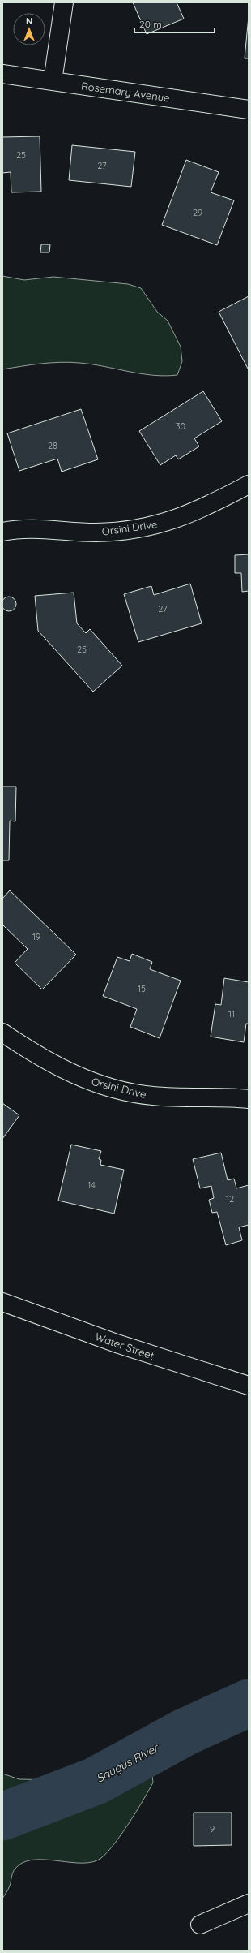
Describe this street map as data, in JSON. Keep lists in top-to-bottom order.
{
  "streets": {
    "street": ["Rosemary Avenue", "Orsini Drive", "Water Street"]
  },
  "water": ["Saugus River"],
  "house_numbers": [
    "25",
    "27",
    "29",
    "30",
    "28",
    "27",
    "25",
    "19",
    "15",
    "11",
    "14",
    "12",
    "9"
  ],
  "scale_bar": "20 m",
  "north": "top"
}
